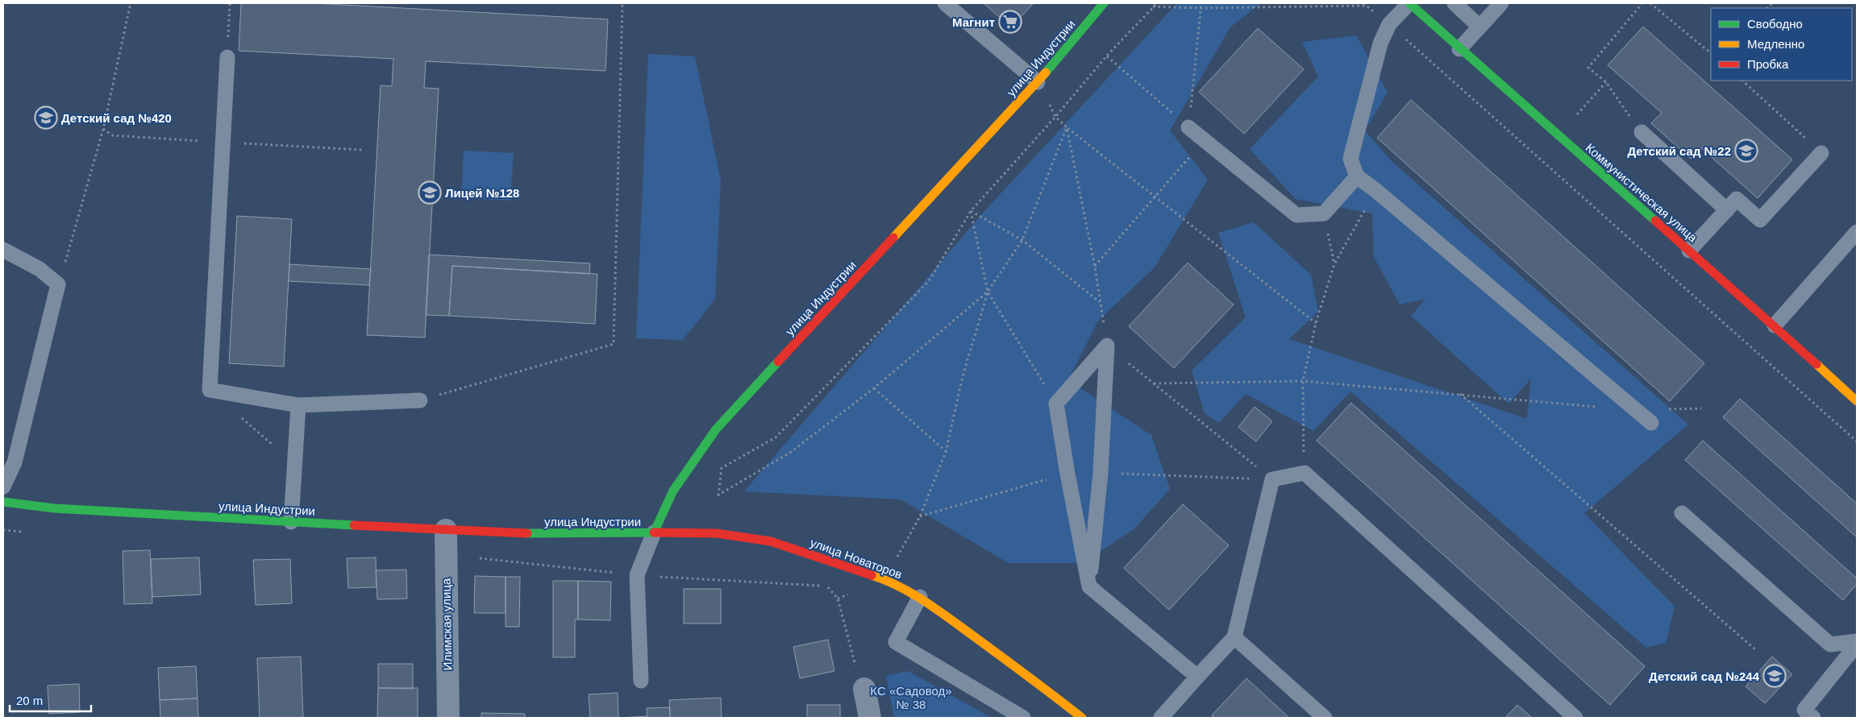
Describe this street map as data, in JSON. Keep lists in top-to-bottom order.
{
  "streets": {
    "street": [
      "улица Индустрии",
      "Коммунистическая улица",
      "улица Новаторов",
      "Илимская улица"
    ]
  },
  "crossings": [
    ["улица Индустрии", "улица Новаторов"],
    ["улица Индустрии", "Илимская улица"]
  ],
  "parks": ["КС «Садовод» № 38"],
  "places": {
    "supermarket": ["Магнит"],
    "school or university": [
      "Детский сад №420",
      "Детский сад №22",
      "Лицей №128",
      "Детский сад №244"
    ]
  },
  "legend": ["Свободно", "Медленно", "Пробка"],
  "scale_bar": "20 m"
}
